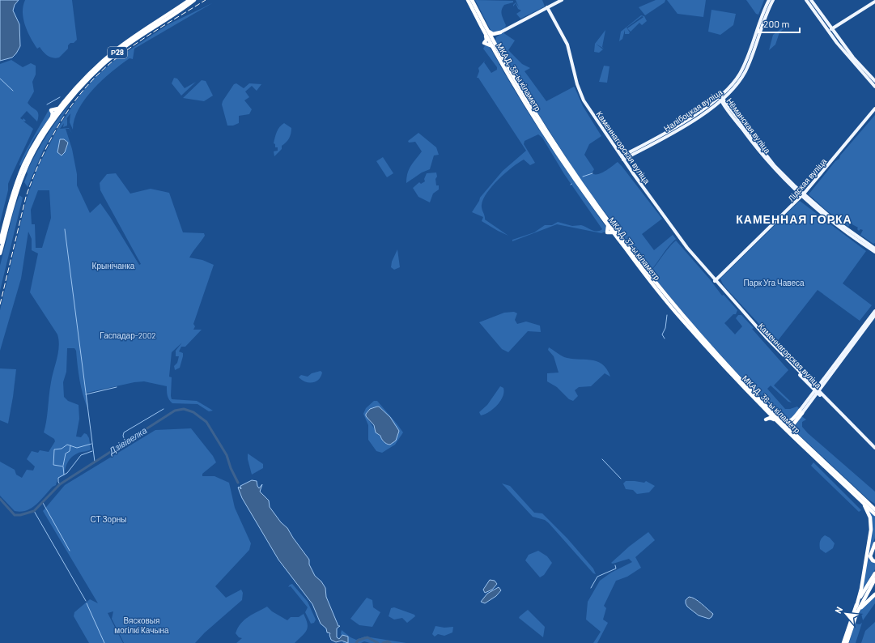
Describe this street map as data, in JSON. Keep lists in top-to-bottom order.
{
  "streets": {
    "highway": [
      "Р28",
      "МКАД, 38-ы кіламетр",
      "МКАД, 37-ы кіламетр",
      "МКАД, 36-ы кіламетр"
    ],
    "main road": [
      "Налібоцкая вуліца",
      "Нёманская вуліца",
      "Каменнагорская вуліца",
      "Лідская вуліца"
    ]
  },
  "crossings": [
    ["МКАД, 38-ы кіламетр", "МКАД, 37-ы кіламетр"],
    ["Налібоцкая вуліца", "Нёманская вуліца"],
    ["Налібоцкая вуліца", "Каменнагорская вуліца"],
    ["Нёманская вуліца", "Лідская вуліца"],
    ["Каменнагорская вуліца", "Лідская вуліца"],
    ["МКАД, 37-ы кіламетр", "МКАД, 36-ы кіламетр"]
  ],
  "districts": ["КАМЕННАЯ ГОРКА"],
  "water": ["Дзівівелка"],
  "parks": [
    "Крынічанка",
    "Парк Уга Чавеса",
    "Гаспадар-2002",
    "СТ Зорны",
    "Вясковыя могілкі Качына"
  ],
  "scale_bar": "200 m",
  "north": "top left"
}
